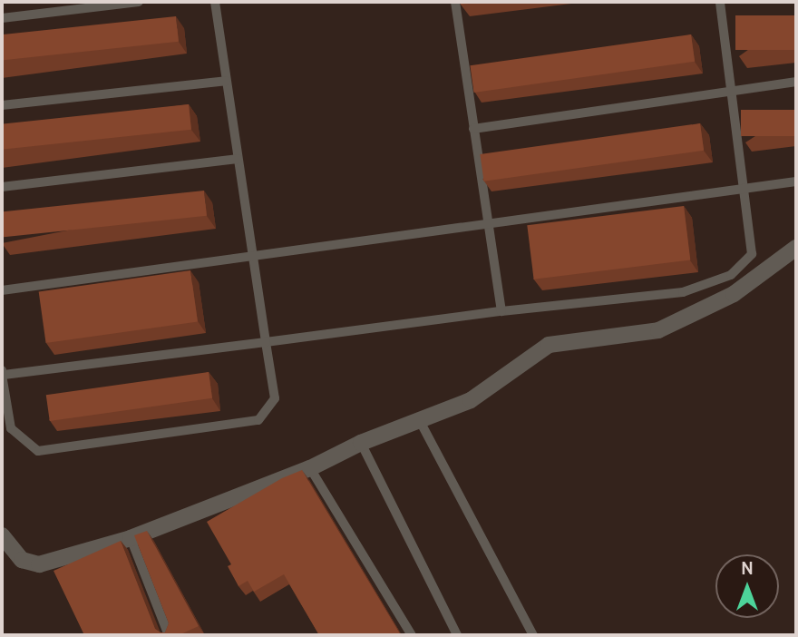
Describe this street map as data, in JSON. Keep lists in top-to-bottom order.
{
  "north": "top"
}
